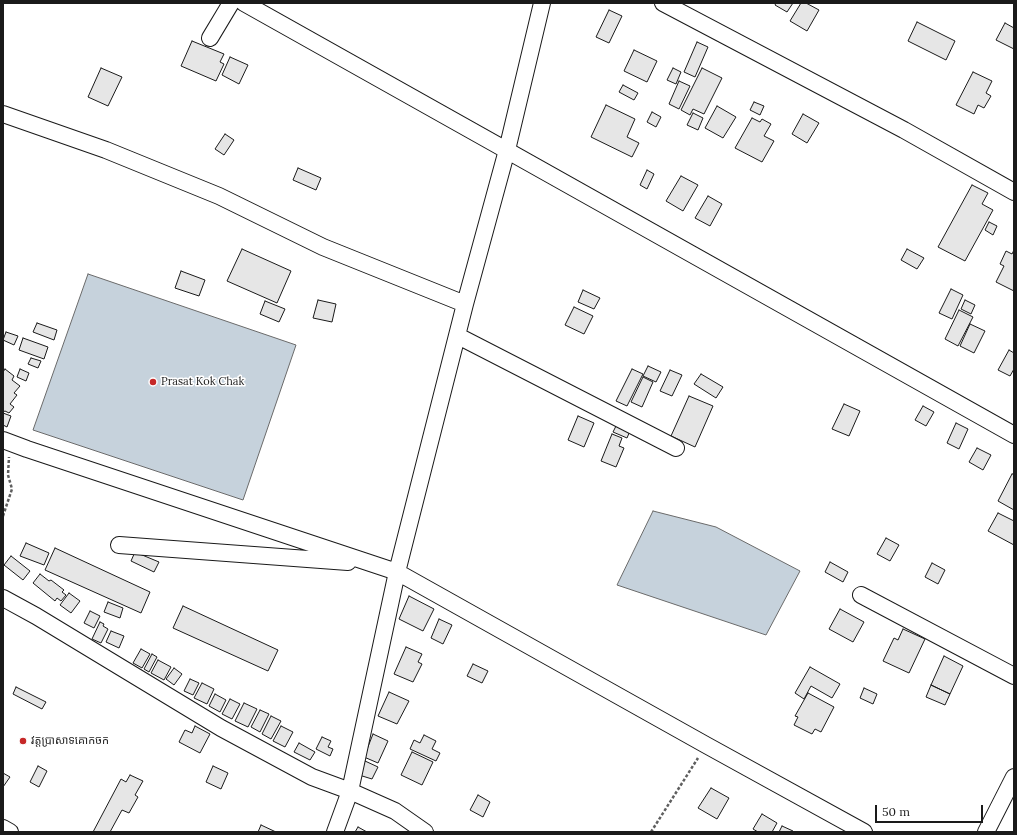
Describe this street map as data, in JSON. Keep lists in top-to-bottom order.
{
  "places": ["Prasat Kok Chak", "វត្តប្រាសាទគោកចក"],
  "scale_bar": "50 m"
}
